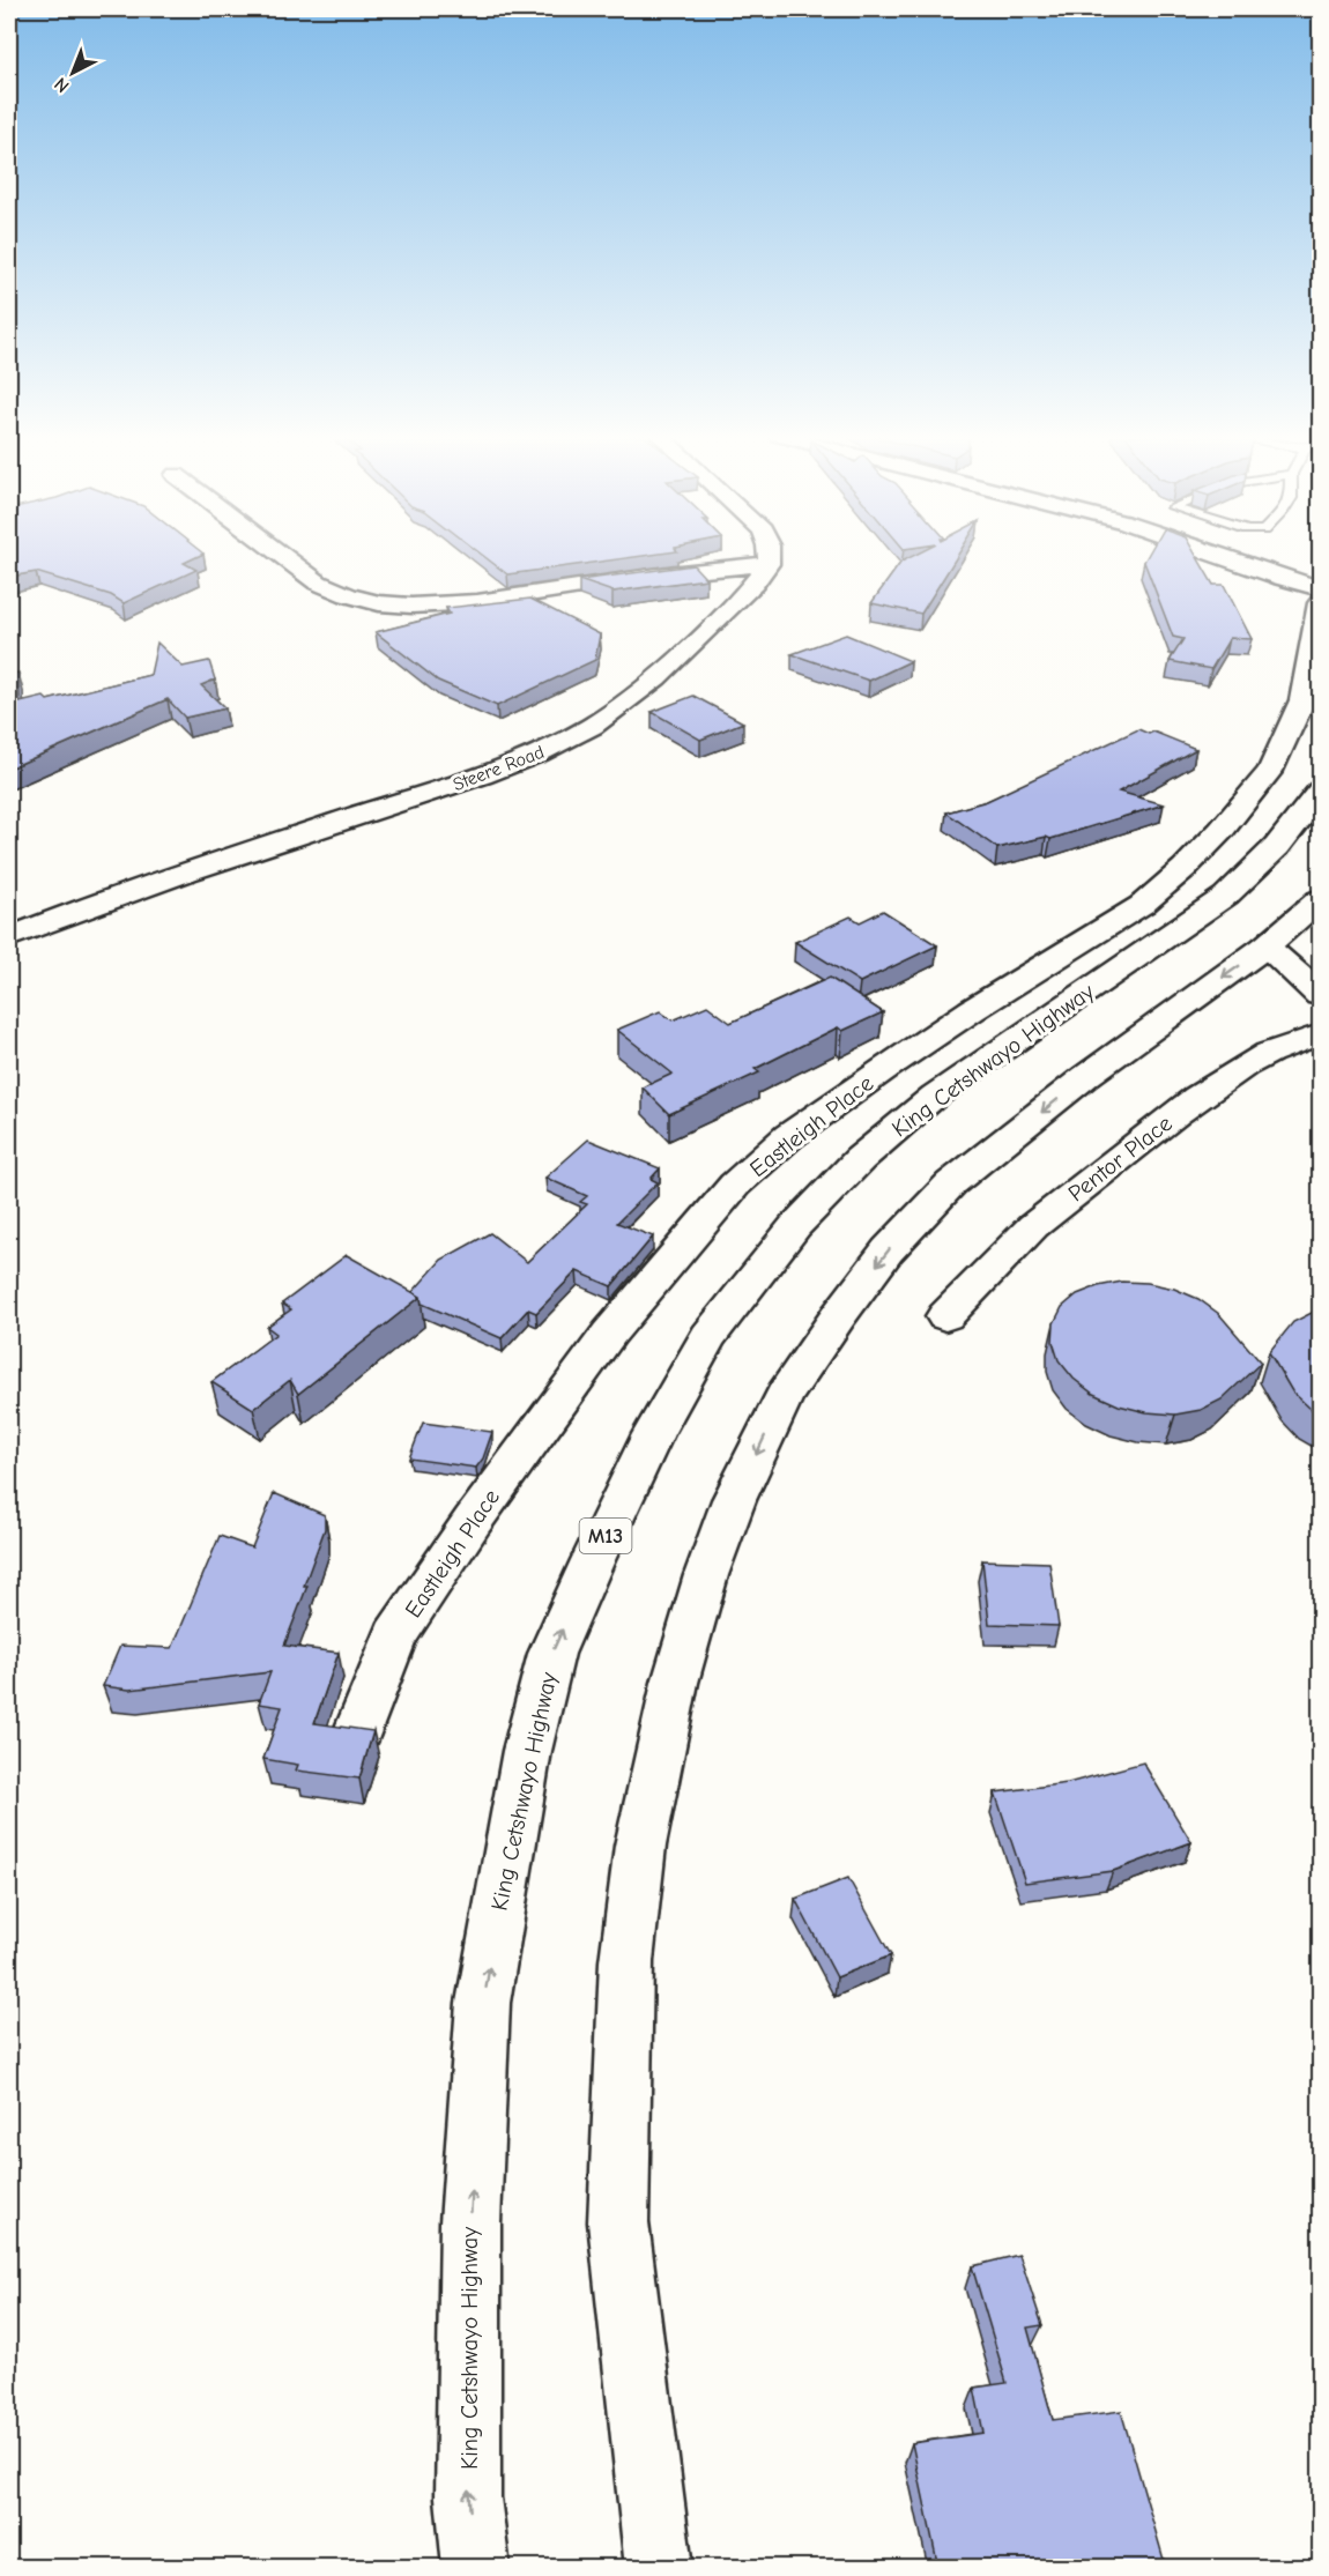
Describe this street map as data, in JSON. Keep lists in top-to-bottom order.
{
  "streets": {
    "main road": [
      "Steere Road",
      "King Cetshwayo Highway",
      "Eastleigh Place",
      "Pentor Place",
      "M13"
    ]
  },
  "north": "bottom left"
}
